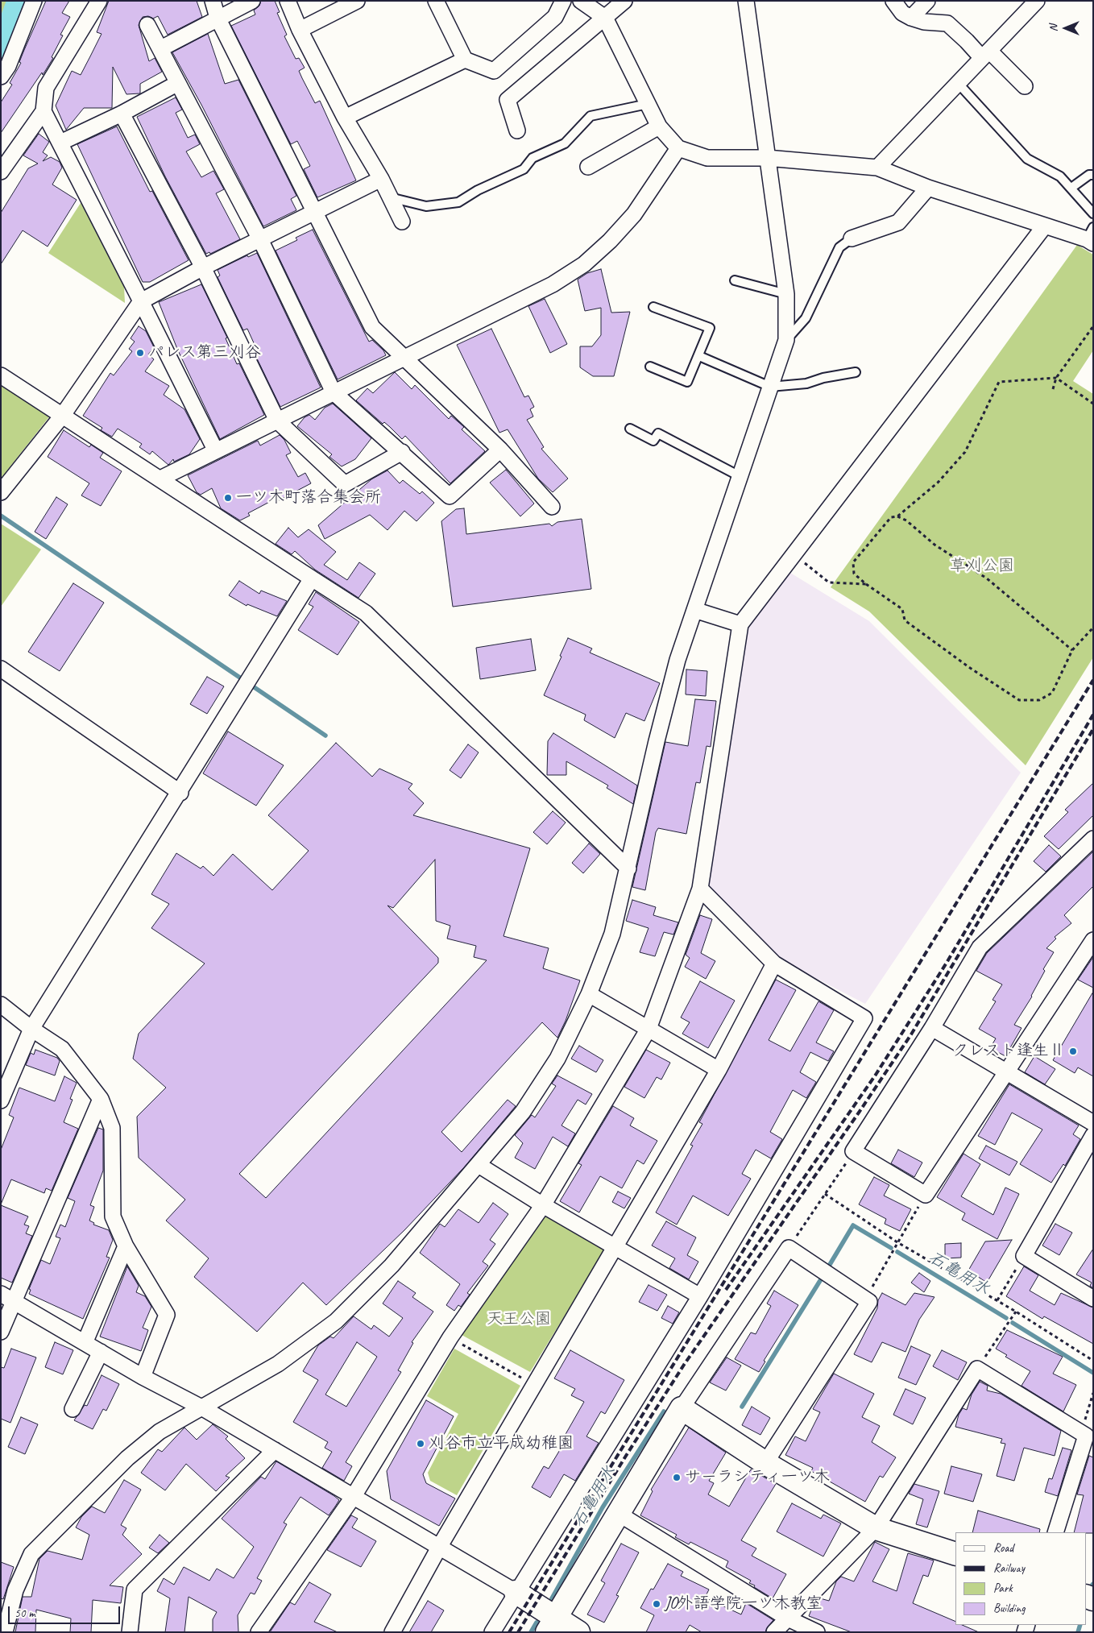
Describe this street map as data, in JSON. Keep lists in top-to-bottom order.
{
  "water": ["石亀用水"],
  "parks": ["草刈公園", "天王公園"],
  "places": [
    "パレス第三刈谷",
    "一ツ木町落合集会所",
    "クレスト逢生Ⅱ",
    "刈谷市立平成幼稚園",
    "サーラシティ一ツ木",
    "JO外語学院一ツ木教室"
  ],
  "legend": [
    "Road",
    "Railway",
    "Park",
    "Building"
  ],
  "scale_bar": "50 m",
  "north": "left"
}
